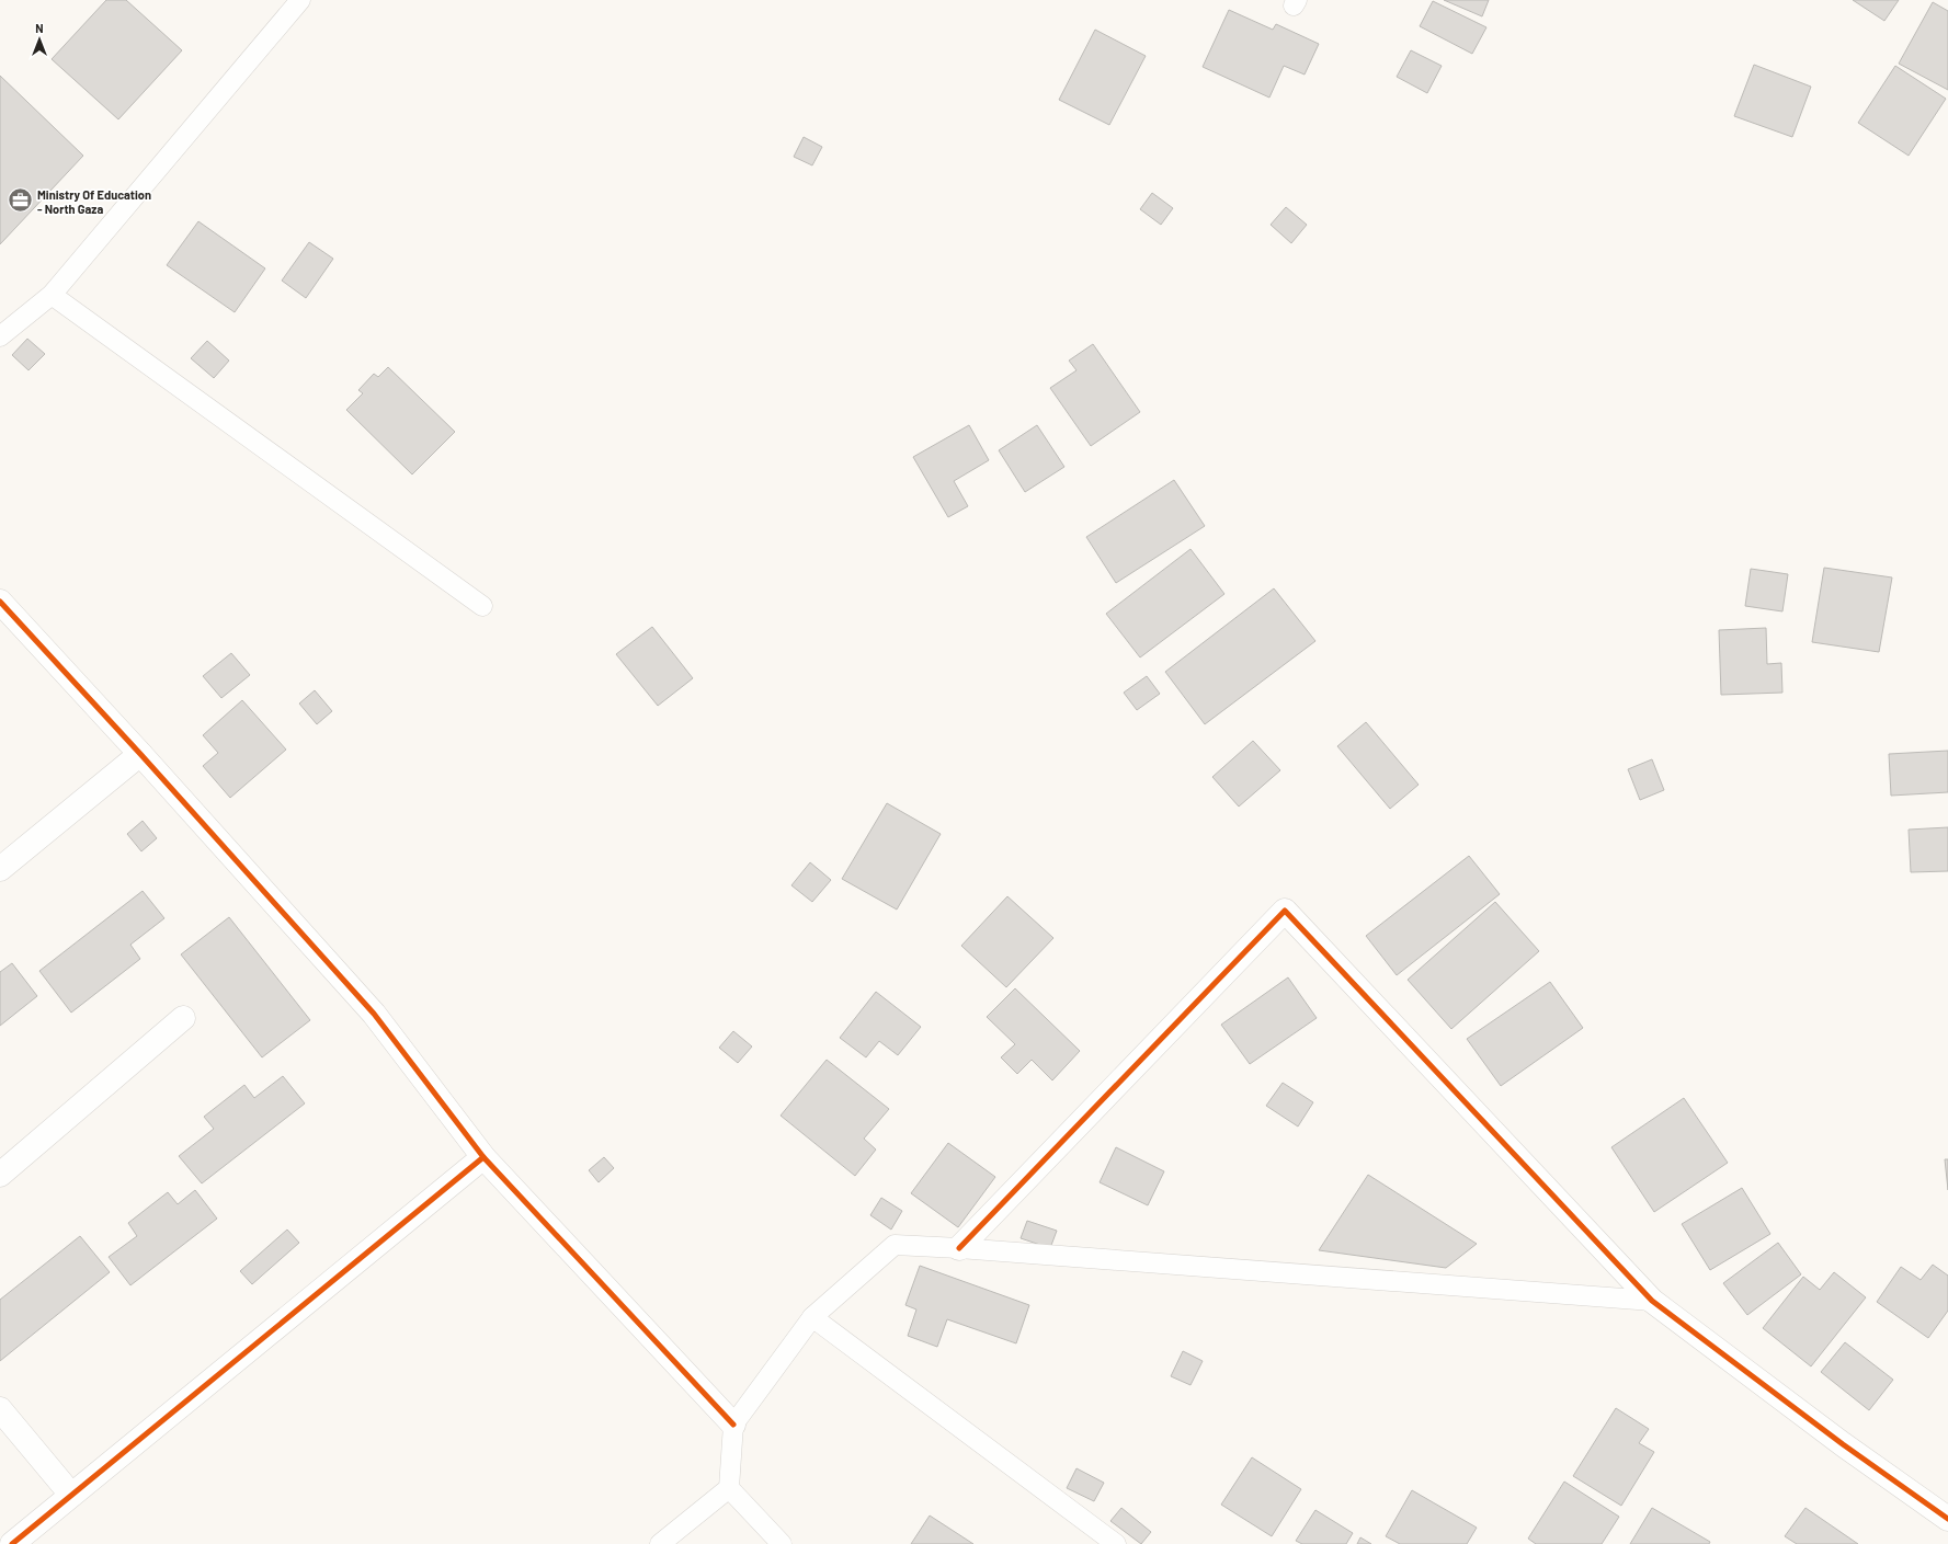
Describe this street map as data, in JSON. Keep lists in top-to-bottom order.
{
  "places": {
    "office": ["Ministry Of Education - North Gaza"]
  },
  "north": "top"
}
